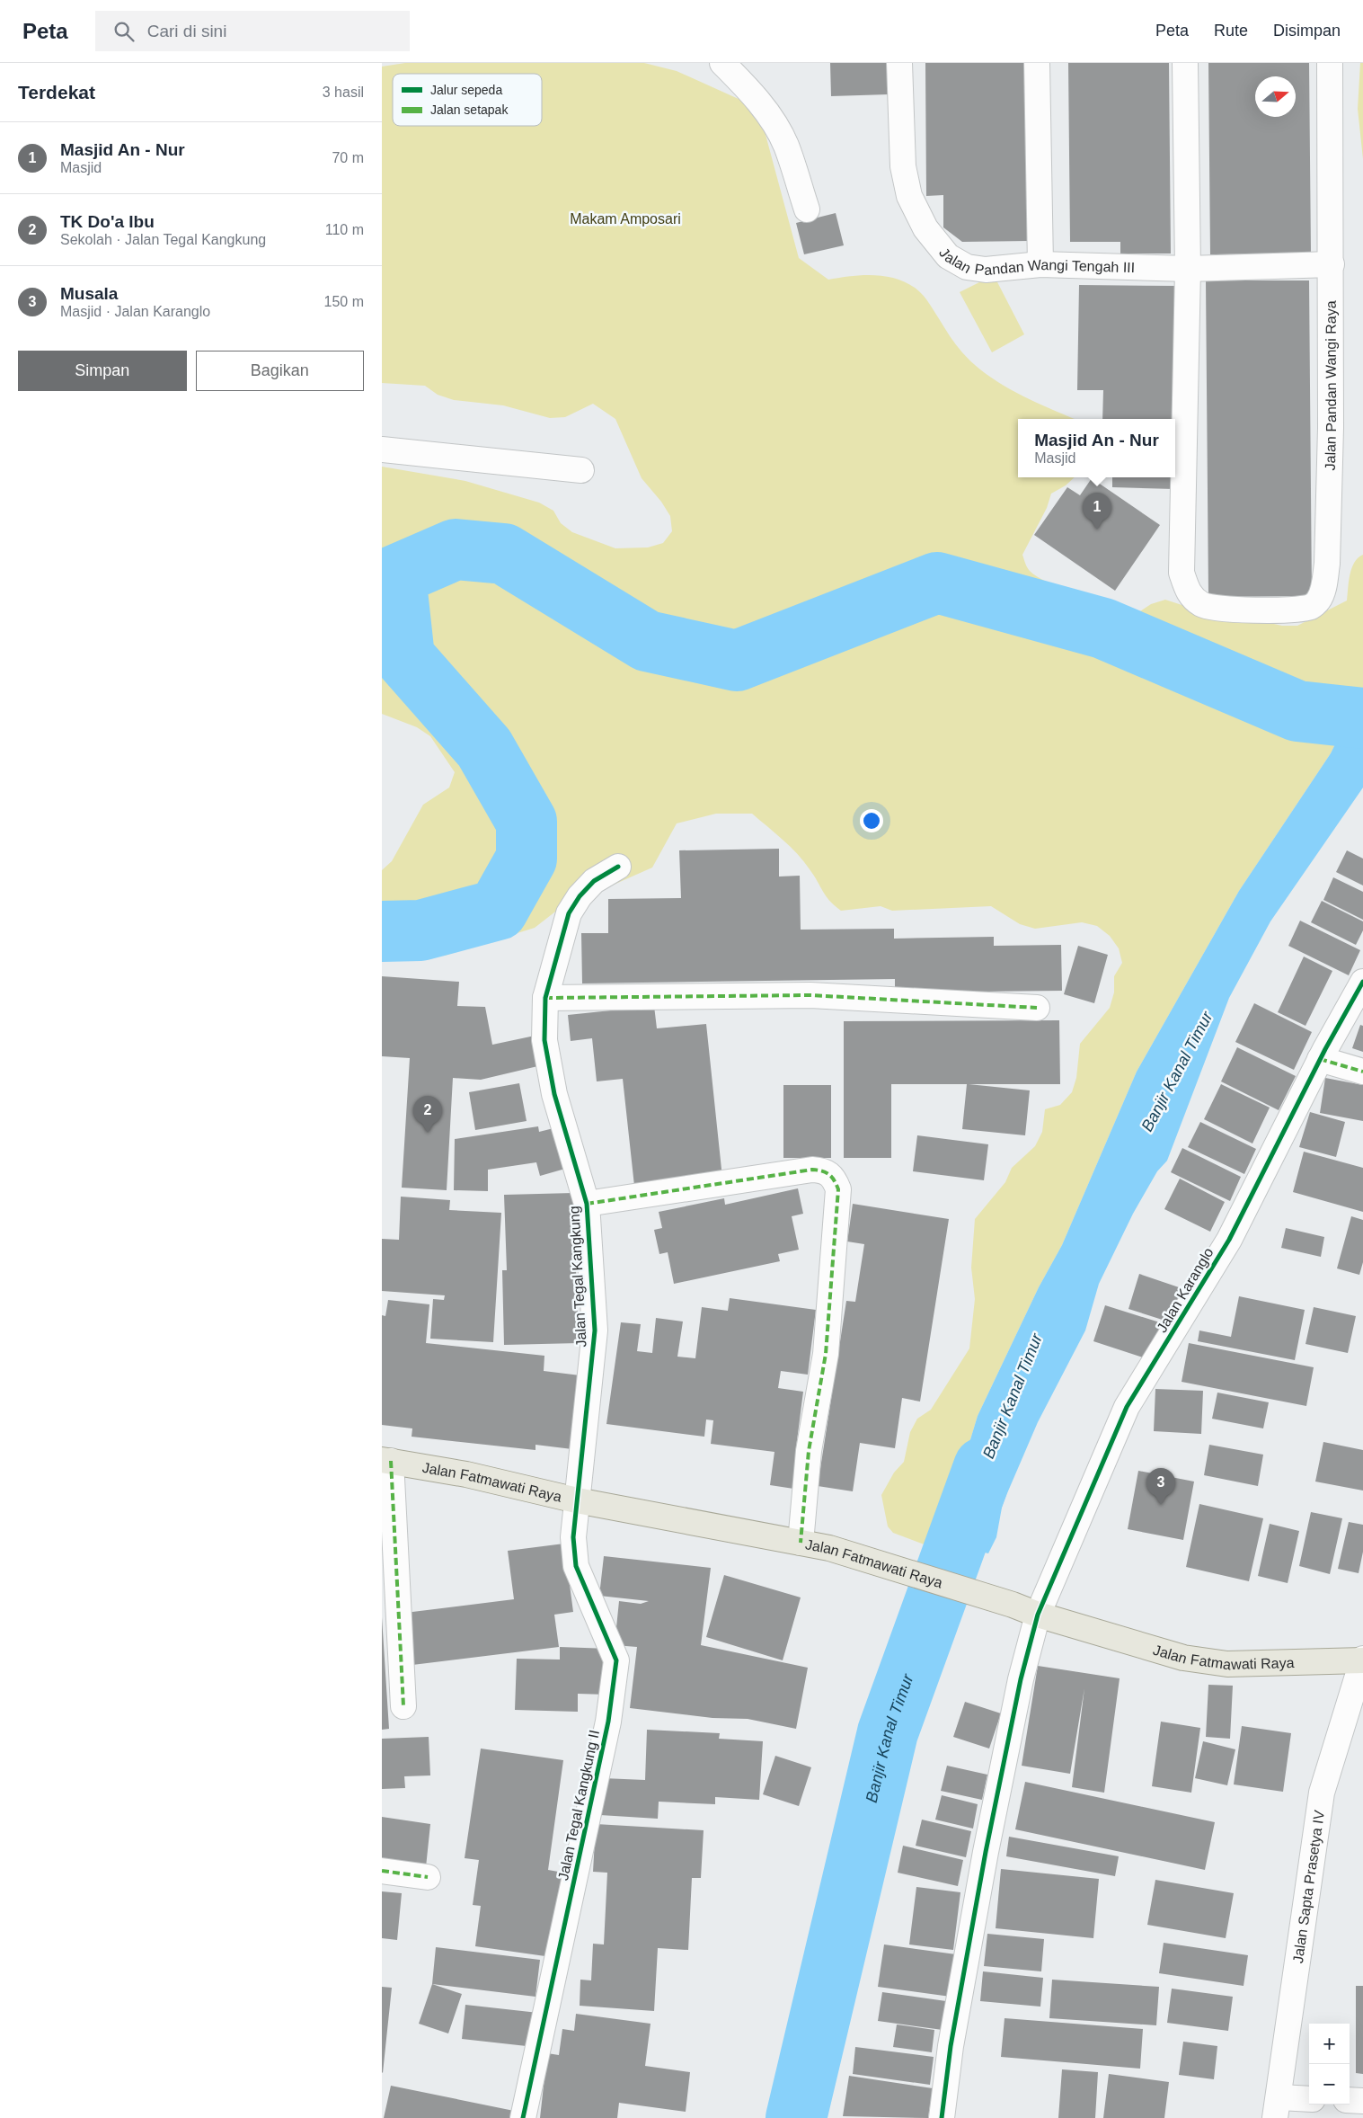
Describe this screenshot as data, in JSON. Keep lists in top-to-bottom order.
{
  "streets": {
    "main road": ["Jalan Fatmawati Raya"],
    "street": [
      "Jalan Pandan Wangi Tengah III",
      "Jalan Pandan Wangi Raya",
      "Jalan Tegal Kangkung",
      "Jalan Karanglo",
      "Jalan Tegal Kangkung II",
      "Jalan Sapta Prasetya IV"
    ]
  },
  "crossings": [
    ["Jalan Pandan Wangi Tengah III", "Jalan Pandan Wangi Raya"],
    ["Jalan Tegal Kangkung", "Jalan Fatmawati Raya"],
    ["Jalan Tegal Kangkung", "Jalan Tegal Kangkung II"],
    ["Jalan Karanglo", "Jalan Fatmawati Raya"],
    ["Jalan Fatmawati Raya", "Jalan Tegal Kangkung II"],
    ["Jalan Fatmawati Raya", "Jalan Sapta Prasetya IV"]
  ],
  "water": ["Banjir Kanal Timur"],
  "parks": ["Makam Amposari"],
  "legend": ["Jalur sepeda", "Jalan setapak"],
  "north": "right",
  "page": {
    "header": "Peta",
    "search": "Cari di sini",
    "nav": ["Peta", "Rute", "Disimpan"],
    "heading": ["Terdekat", "3 hasil"],
    "list": [
      {
        "mark": "1",
        "name": "Masjid An - Nur",
        "note": "Masjid",
        "value": "70 m"
      },
      {
        "mark": "2",
        "name": "TK Do'a Ibu",
        "note": "Sekolah · Jalan Tegal Kangkung",
        "value": "110 m"
      },
      {
        "mark": "3",
        "name": "Musala",
        "note": "Masjid · Jalan Karanglo",
        "value": "150 m"
      }
    ],
    "buttons": ["Simpan", "Bagikan"],
    "popup": ["Masjid An - Nur", "Masjid"],
    "pins": ["1", "2", "3"],
    "map_buttons": ["+", "−"]
  }
}
